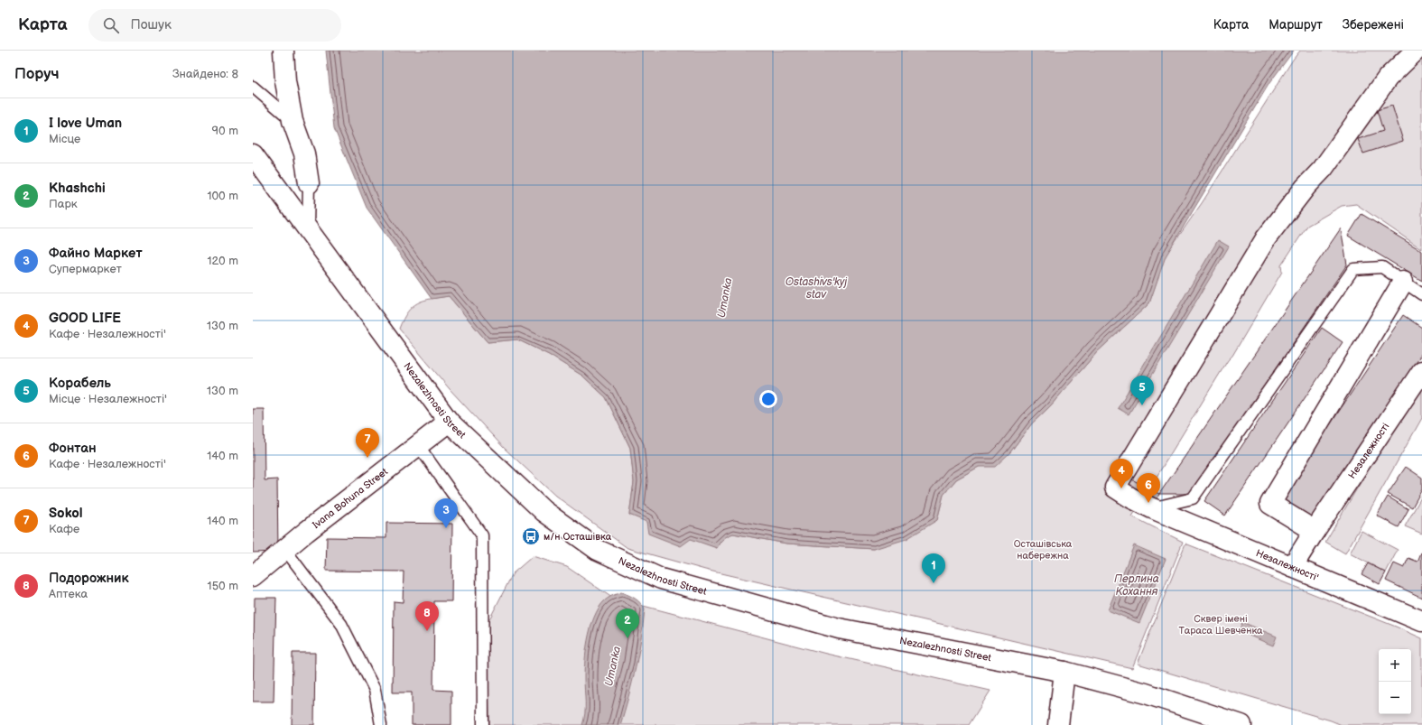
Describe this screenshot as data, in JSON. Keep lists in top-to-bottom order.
{
  "streets": {
    "street": [
      "Nezalezhnosti Street",
      "Незалежності",
      "Ivana Bohuna Street",
      "Незалежності'"
    ]
  },
  "crossings": [
    ["Nezalezhnosti Street", "Ivana Bohuna Street"],
    ["Незалежності", "Незалежності'"]
  ],
  "water": ["Ostashivs'kyj stav", "Umanka", "Перлина Кохання"],
  "parks": ["Осташівська набережна", "Сквер імені Тараса Шевченка"],
  "places": {
    "bus stop": ["м/н Осташівка"]
  },
  "page": {
    "header": "Карта",
    "search": "Пошук",
    "nav": ["Карта", "Маршрут", "Збережені"],
    "heading": ["Поруч", "Знайдено: 8"],
    "list": [
      {
        "mark": "1",
        "name": "I love Uman",
        "note": "Місце",
        "value": "90 m"
      },
      {
        "mark": "2",
        "name": "Khashchi",
        "note": "Парк",
        "value": "100 m"
      },
      {
        "mark": "3",
        "name": "Файно Маркет",
        "note": "Супермаркет",
        "value": "120 m"
      },
      {
        "mark": "4",
        "name": "GOOD LIFE",
        "note": "Кафе · Незалежності'",
        "value": "130 m"
      },
      {
        "mark": "5",
        "name": "Корабель",
        "note": "Місце · Незалежності'",
        "value": "130 m"
      },
      {
        "mark": "6",
        "name": "Фонтан",
        "note": "Кафе · Незалежності'",
        "value": "140 m"
      },
      {
        "mark": "7",
        "name": "Sokol",
        "note": "Кафе",
        "value": "140 m"
      },
      {
        "mark": "8",
        "name": "Подорожник",
        "note": "Аптека",
        "value": "150 m"
      }
    ],
    "pins": [
      "5",
      "7",
      "4",
      "6",
      "3",
      "1",
      "8",
      "2"
    ],
    "map_buttons": ["+", "−"]
  }
}
